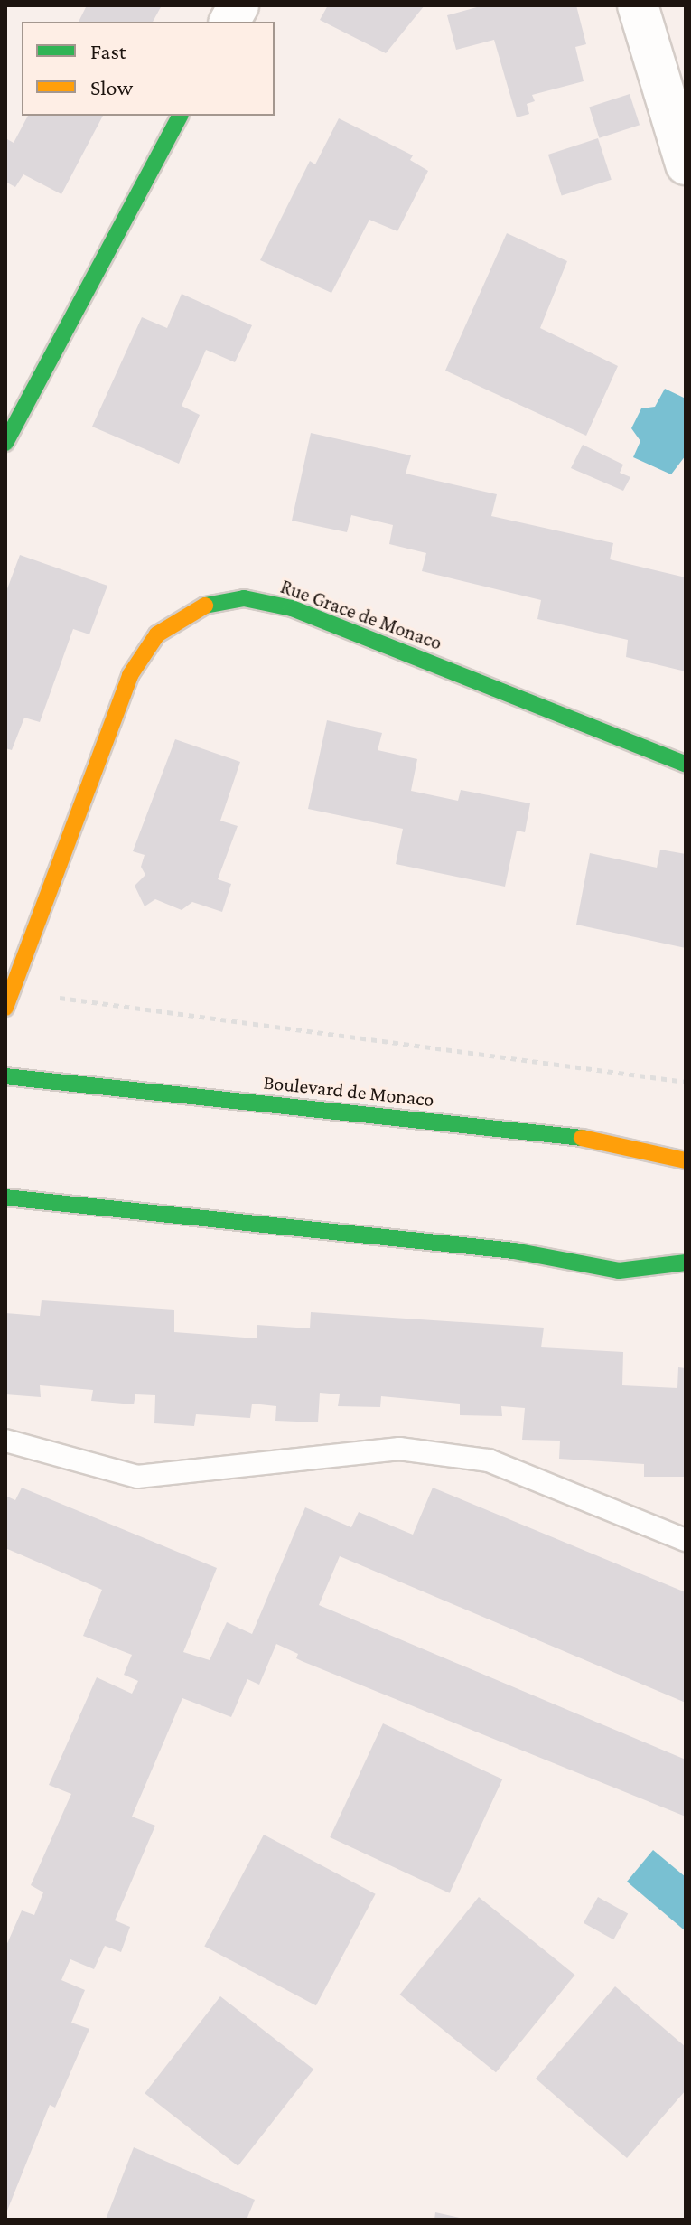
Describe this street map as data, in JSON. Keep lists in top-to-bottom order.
{
  "streets": {
    "street": ["Rue Grace de Monaco", "Boulevard de Monaco"]
  },
  "legend": ["Fast", "Slow"]
}
